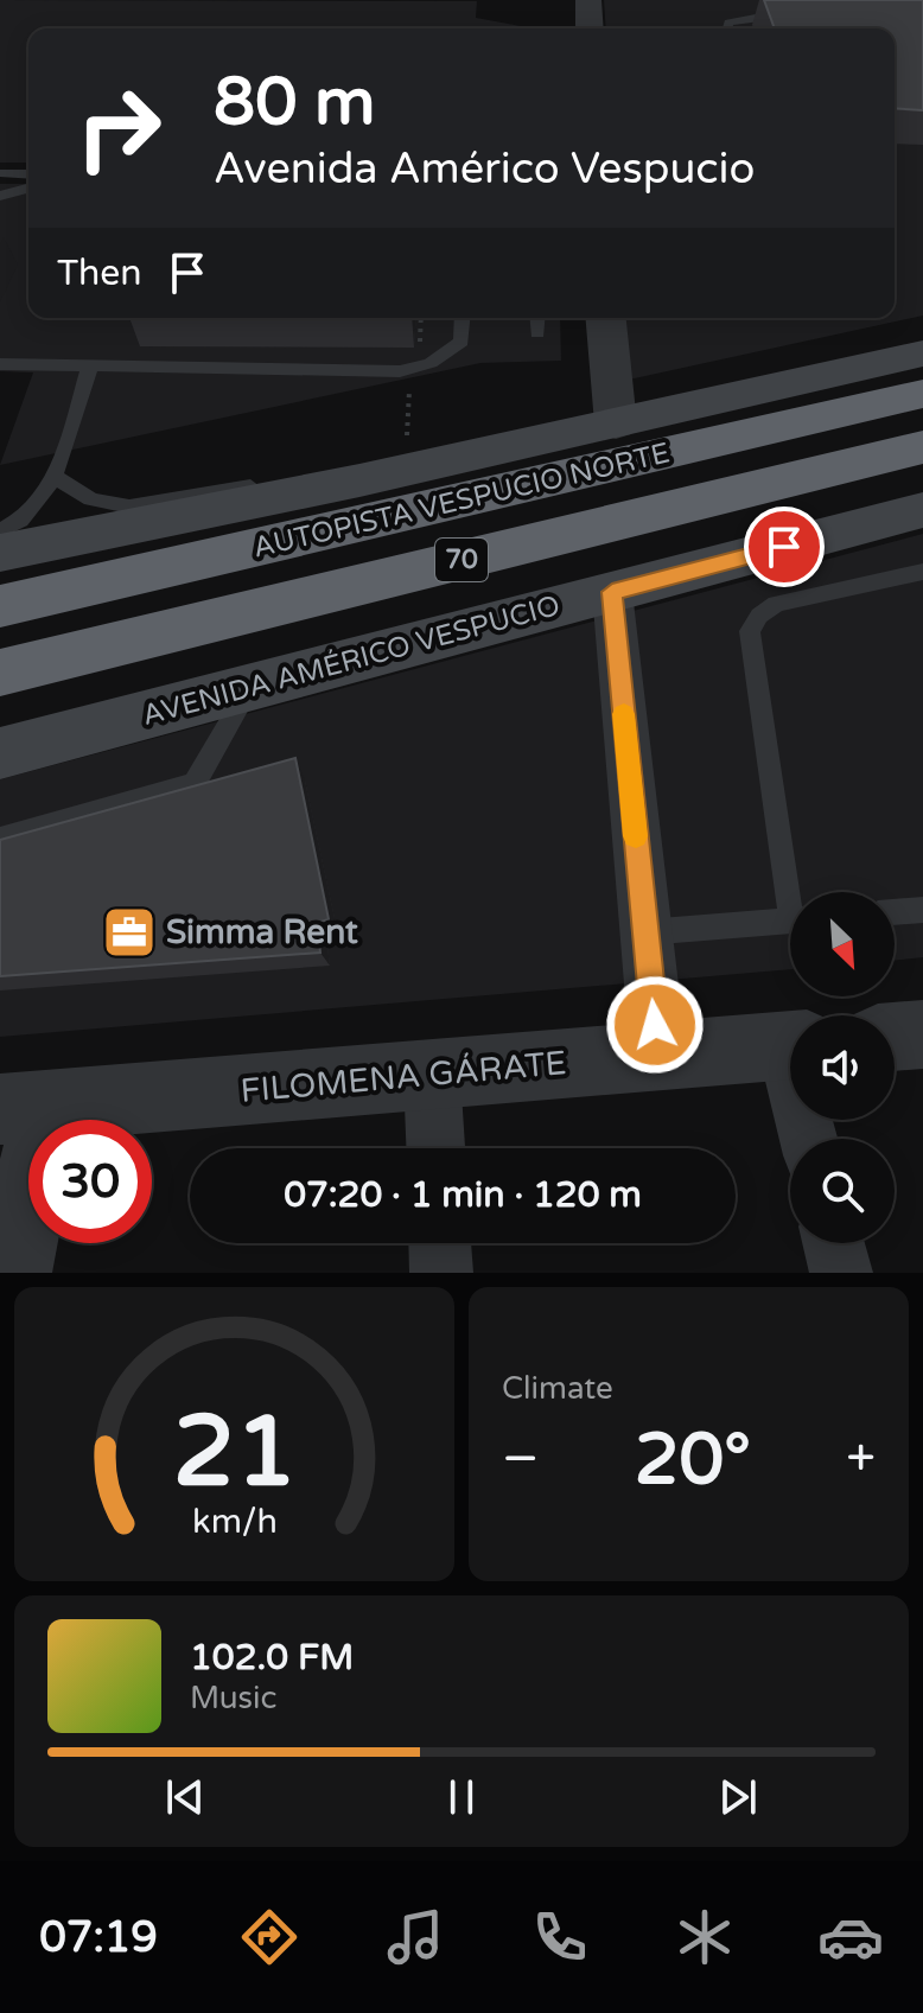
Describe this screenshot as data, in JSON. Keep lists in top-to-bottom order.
{
  "streets": {
    "highway": ["AUTOPISTA VESPUCIO NORTE", "70"],
    "main road": ["AVENIDA AMÉRICO VESPUCIO"],
    "street": ["FILOMENA GÁRATE"]
  },
  "places": {
    "office": ["Simma Rent"]
  },
  "north": "bottom right",
  "page": {
    "turn": ["80 m", "Avenida Américo Vespucio"],
    "then": "Then",
    "limit": "30",
    "trip": "07:20 · 1 min · 120 m",
    "tile": "Climate",
    "heat": ["−", "20°", "+"],
    "song": ["102.0 FM", "Music"],
    "tabs": "07:19",
    "gauge": ["21", "km/h"]
  }
}
